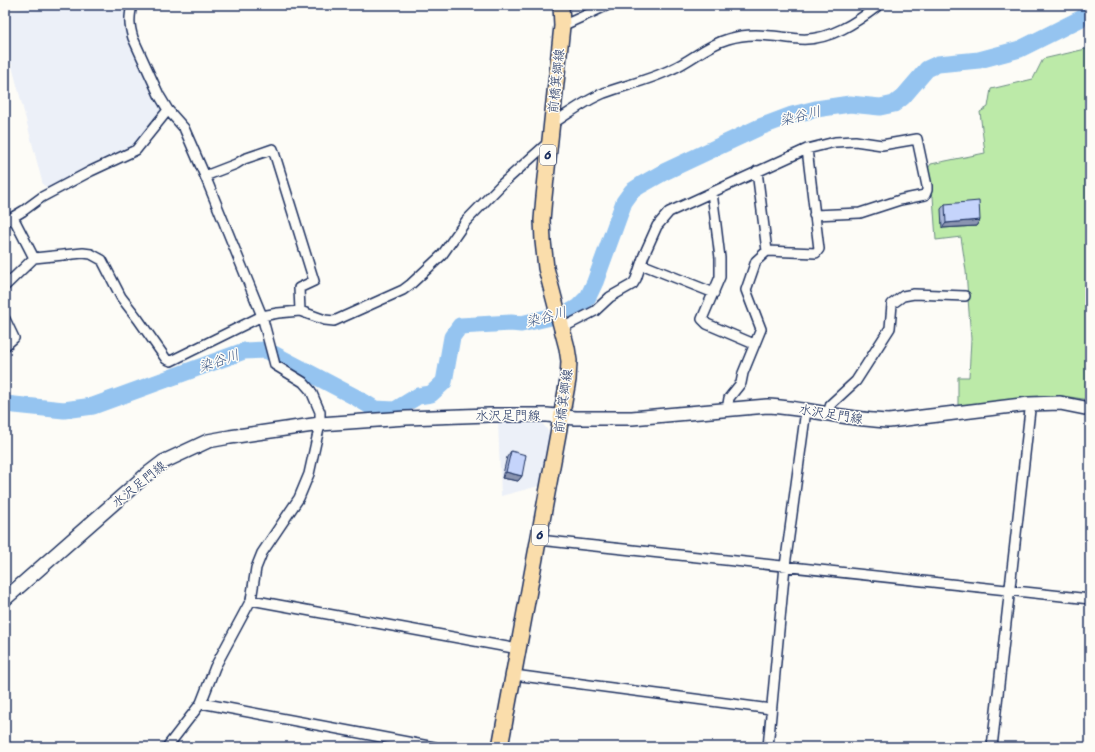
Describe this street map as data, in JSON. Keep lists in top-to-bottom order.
{
  "streets": {
    "main road": ["前橋箕郷線", "6", "水沢足門線"]
  },
  "crossings": [
    ["前橋箕郷線", "水沢足門線"]
  ],
  "water": ["染谷川"]
}
